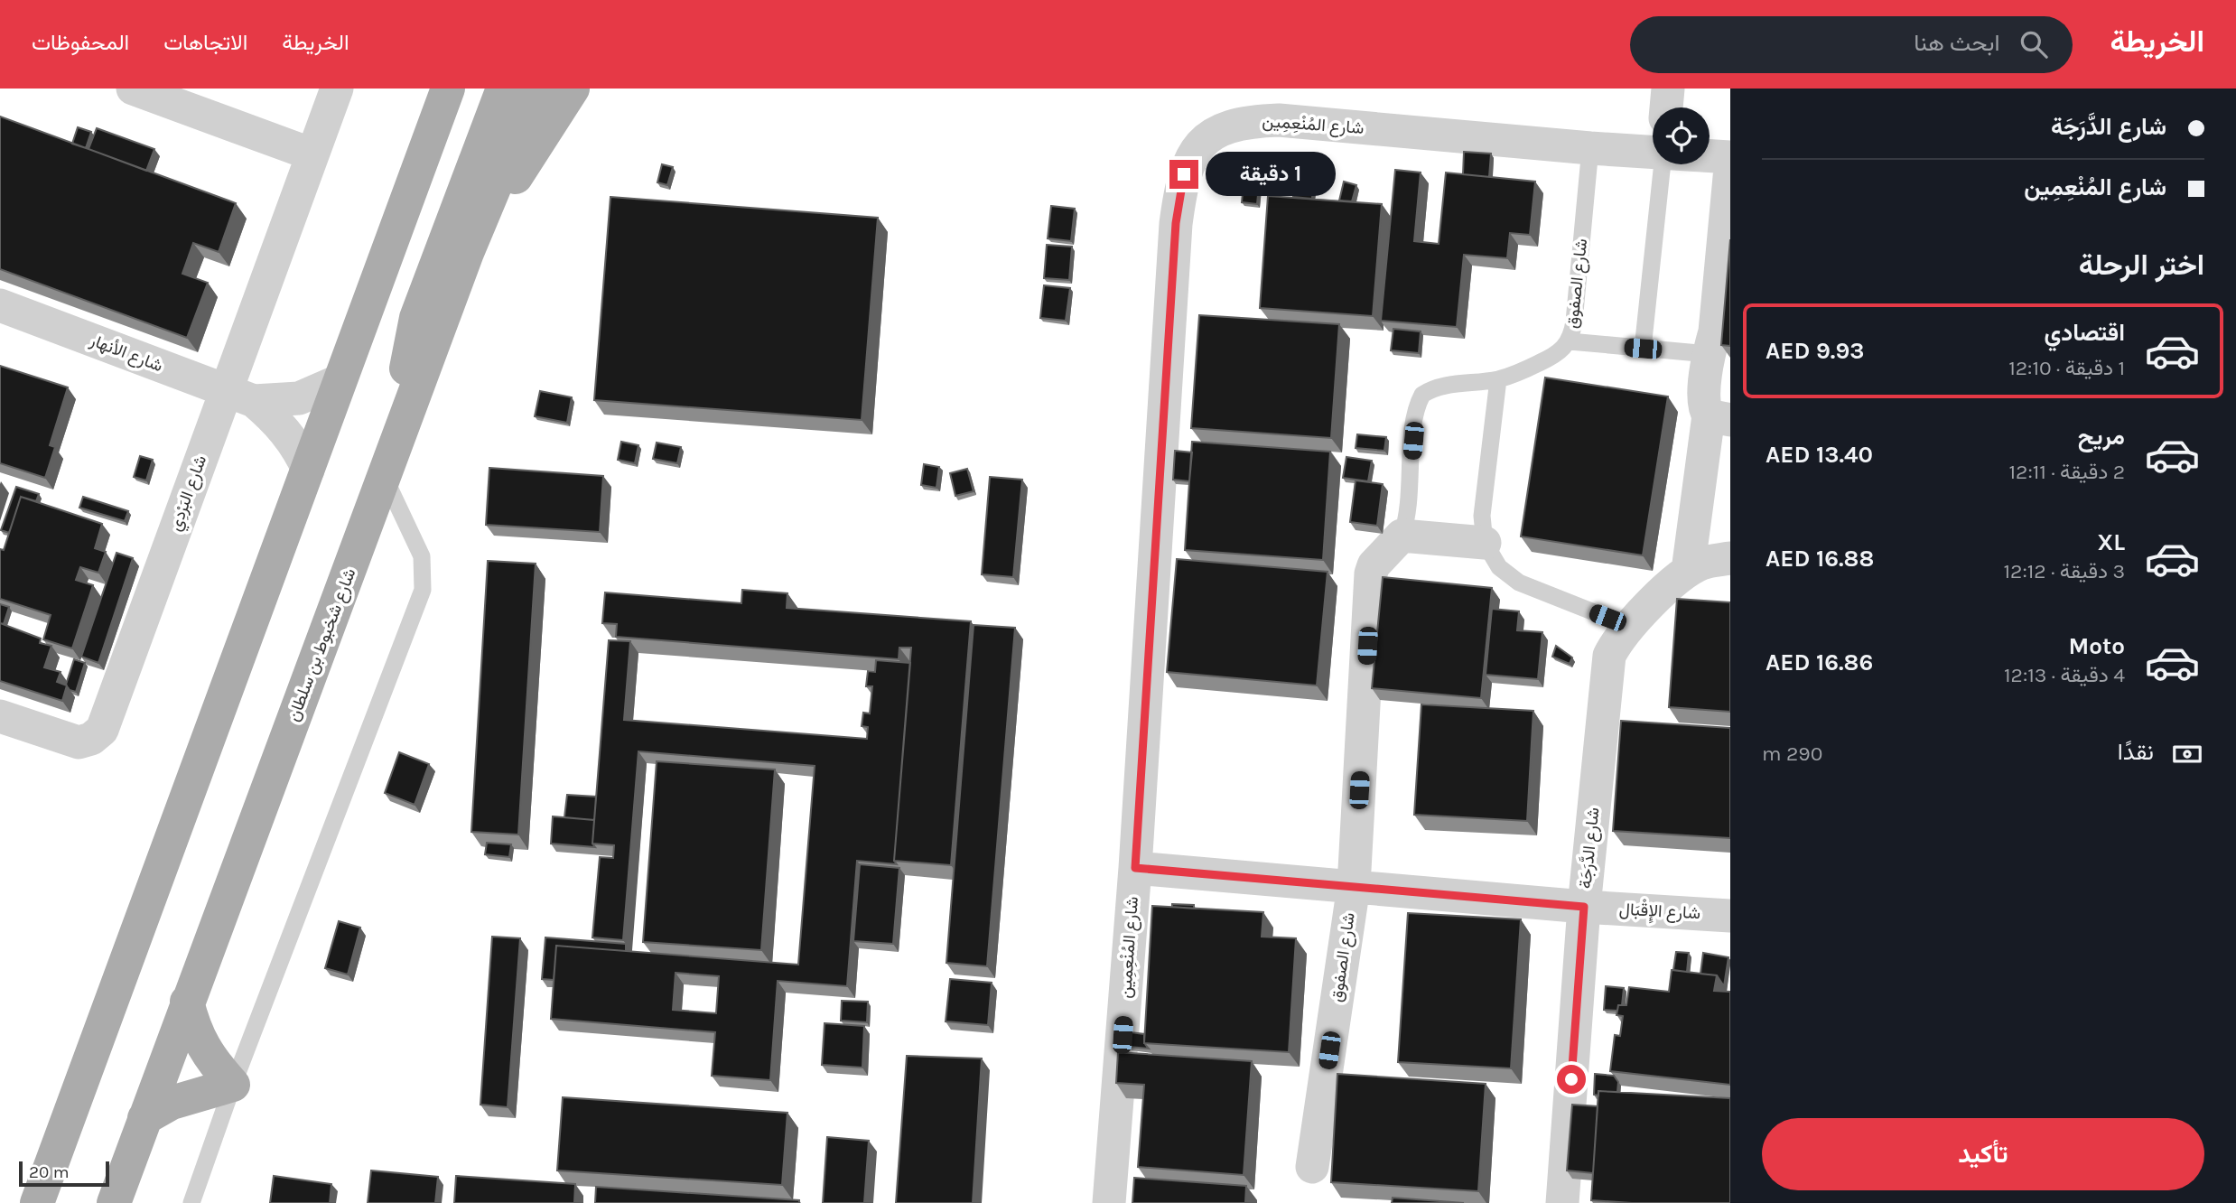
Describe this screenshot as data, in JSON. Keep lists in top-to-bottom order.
{
  "streets": {
    "main road": ["شارع شخبوط بن سلطان"],
    "street": [
      "شارع المُنْعِمِين",
      "شارع الصفوق",
      "شارع الأنهار",
      "شارع البَرْدِي",
      "شارع الدَّرَجَة",
      "شارع الإِقْبَال"
    ]
  },
  "crossings": [
    ["شارع المُنْعِمِين", "شارع الصفوق"],
    ["شارع المُنْعِمِين", "شارع الإِقْبَال"],
    ["شارع الصفوق", "شارع الإِقْبَال"],
    ["شارع الأنهار", "شارع البَرْدِي"],
    ["شارع الدَّرَجَة", "شارع الإِقْبَال"]
  ],
  "scale_bar": "20 m",
  "page": {
    "header": "الخريطة",
    "search": "ابحث هنا",
    "nav": ["الخريطة", "الاتجاهات", "المحفوظات"],
    "banner": ["شارع الدَّرَجَة", "شارع المُنْعِمِين"],
    "bubble": "1 دقيقة",
    "heading": "اختر الرحلة",
    "list": [
      {
        "name": "اقتصادي",
        "note": "1 دقيقة · 12:10",
        "value": "AED 9.93"
      },
      {
        "name": "مريح",
        "note": "2 دقيقة · 12:11",
        "value": "AED 13.40"
      },
      {
        "name": "XL",
        "note": "3 دقيقة · 12:12",
        "value": "AED 16.88"
      },
      {
        "name": "Moto",
        "note": "4 دقيقة · 12:13",
        "value": "AED 16.86"
      }
    ],
    "pay": ["نقدًا", "290 m"],
    "buttons": "تأكيد",
    "scale": "20 m"
  }
}
